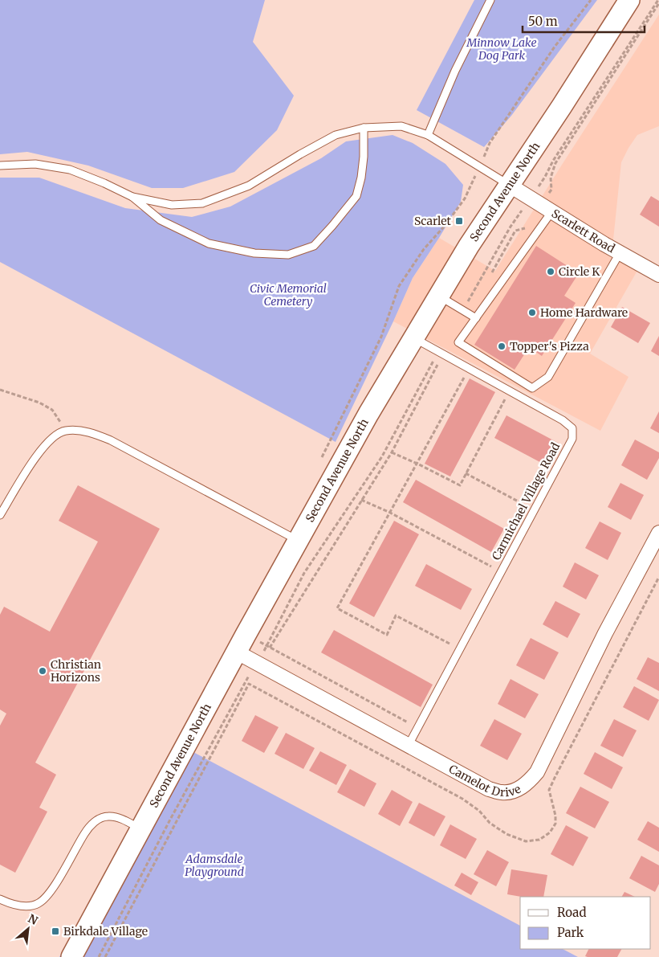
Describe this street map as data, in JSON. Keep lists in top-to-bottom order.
{
  "streets": {
    "main road": ["Second Avenue North"],
    "street": ["Scarlett Road", "Camelot Drive"],
    "lane": ["Carmichael Village Road"]
  },
  "crossings": [
    ["Second Avenue North", "Scarlett Road"],
    ["Second Avenue North", "Carmichael Village Road"],
    ["Second Avenue North", "Camelot Drive"],
    ["Carmichael Village Road", "Camelot Drive"]
  ],
  "parks": ["Minnow Lake Dog Park", "Civic Memorial Cemetery", "Adamsdale Playground"],
  "places": {
    "transit": ["Scarlet", "Birkdale Village"],
    "other": [
      "Circle K",
      "Home Hardware",
      "Topper's Pizza",
      "Christian Horizons"
    ]
  },
  "legend": ["Road", "Park"],
  "scale_bar": "50 m",
  "north": "top right"
}
